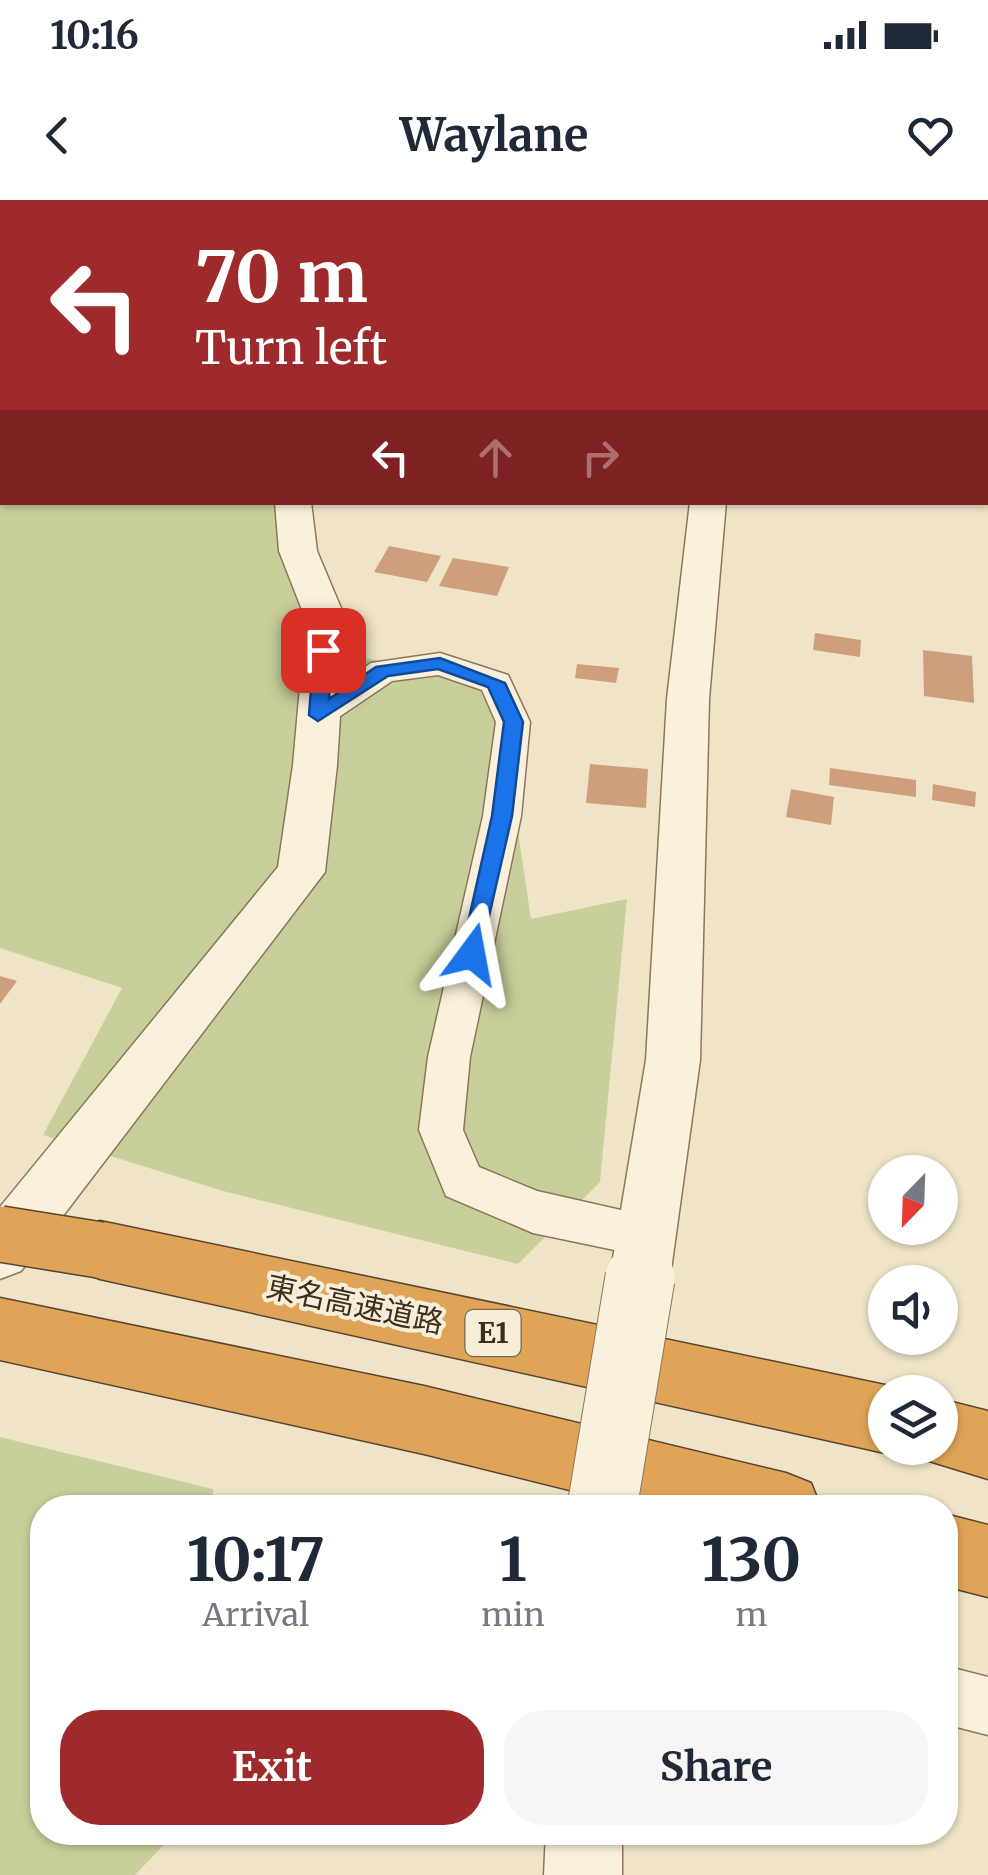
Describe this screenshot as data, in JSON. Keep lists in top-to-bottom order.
{
  "streets": {
    "highway": ["東名高速道路", "E1"]
  },
  "north": "bottom left",
  "page": {
    "status": "10:16",
    "header": "Waylane",
    "turn": ["70 m", "Turn left"],
    "eta": [
      "10:17",
      "Arrival",
      "1",
      "min",
      "130",
      "m"
    ],
    "buttons": ["Exit", "Share"]
  }
}
